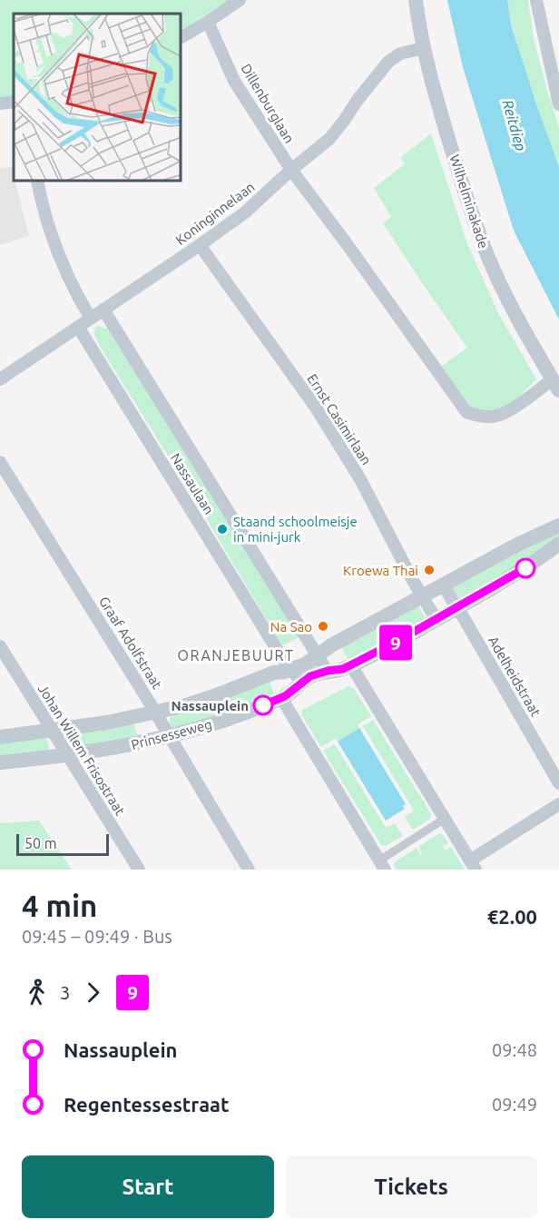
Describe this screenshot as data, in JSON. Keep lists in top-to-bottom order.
{
  "streets": {
    "street": [
      "Dillenburglaan",
      "Wilhelminakade",
      "Koninginnelaan",
      "Ernst Casimirlaan",
      "Nassaulaan",
      "Graaf Adolfstraat",
      "Adelheidstraat",
      "Prinsesseweg",
      "Johan Willem Frisostraat"
    ]
  },
  "crossings": [
    ["Dillenburglaan", "Wilhelminakade"],
    ["Dillenburglaan", "Koninginnelaan"],
    ["Wilhelminakade", "Koninginnelaan"],
    ["Koninginnelaan", "Ernst Casimirlaan"],
    ["Koninginnelaan", "Nassaulaan"],
    ["Ernst Casimirlaan", "Prinsesseweg"],
    ["Nassaulaan", "Prinsesseweg"],
    ["Graaf Adolfstraat", "Prinsesseweg"],
    ["Adelheidstraat", "Prinsesseweg"],
    ["Prinsesseweg", "Johan Willem Frisostraat"]
  ],
  "districts": ["ORANJEBUURT"],
  "water": ["Reitdiep"],
  "places": [
    "Staand schoolmeisje in mini-jurk",
    "Kroewa Thai",
    "Na Sao",
    "Nassauplein"
  ],
  "lines": ["bus line 9"],
  "scale_bar": "50 m",
  "page": {
    "on_map": "9",
    "scale": "50 m",
    "heading": ["4 min", "09:45 – 09:49 · Bus", "€2.00"],
    "legs": ["3", "9"],
    "list": [
      {
        "name": "Nassauplein",
        "value": "09:48"
      },
      {
        "name": "Regentessestraat",
        "value": "09:49"
      }
    ],
    "buttons": ["Start", "Tickets"]
  }
}
